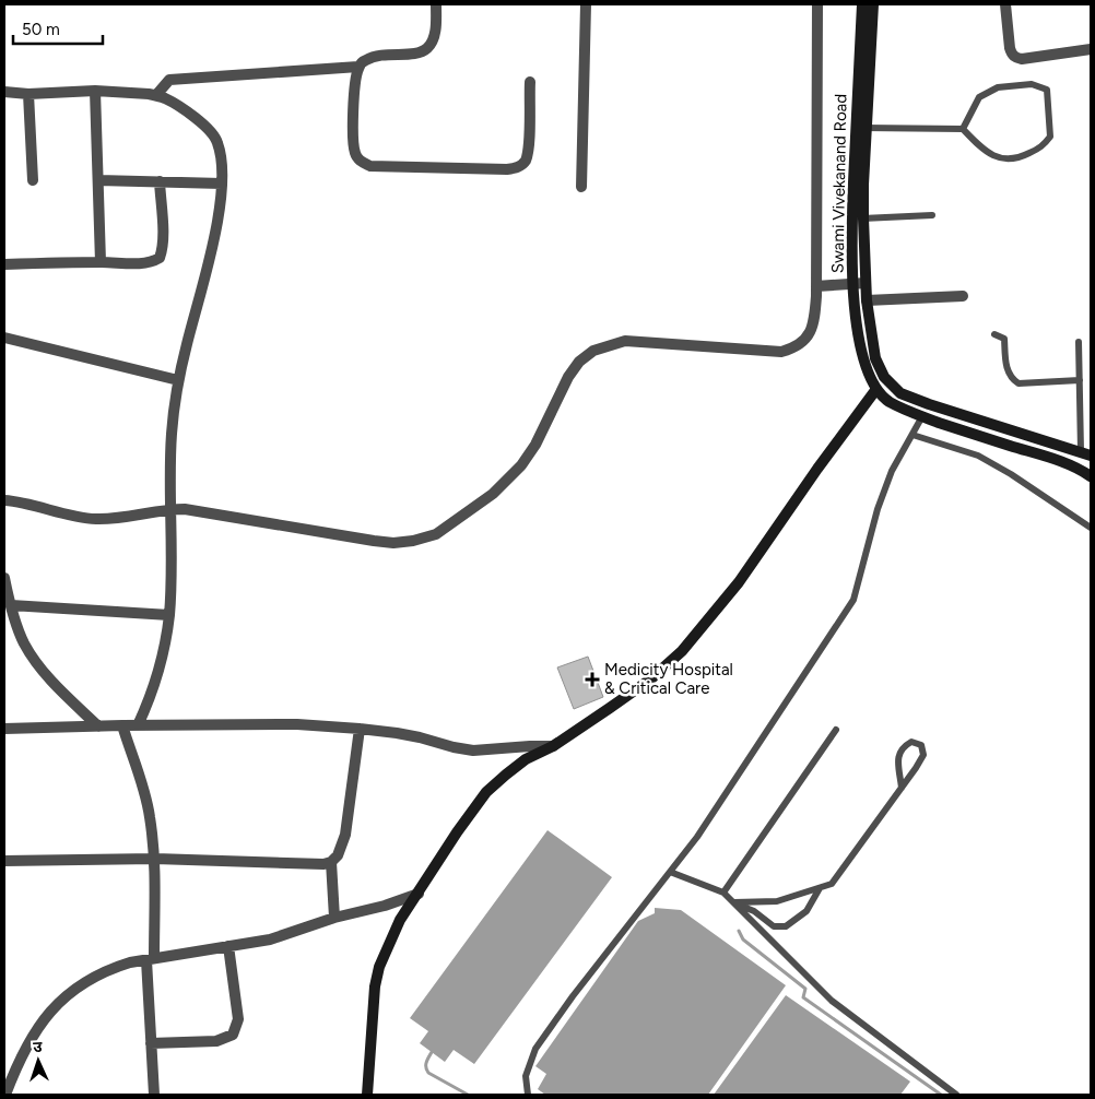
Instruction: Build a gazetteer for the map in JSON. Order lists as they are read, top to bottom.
{
  "streets": {
    "street": ["Swami Vivekanand Road"]
  },
  "places": {
    "health": ["Medicity Hospital & Critical Care"]
  },
  "scale_bar": "50 m",
  "north": "top"
}
